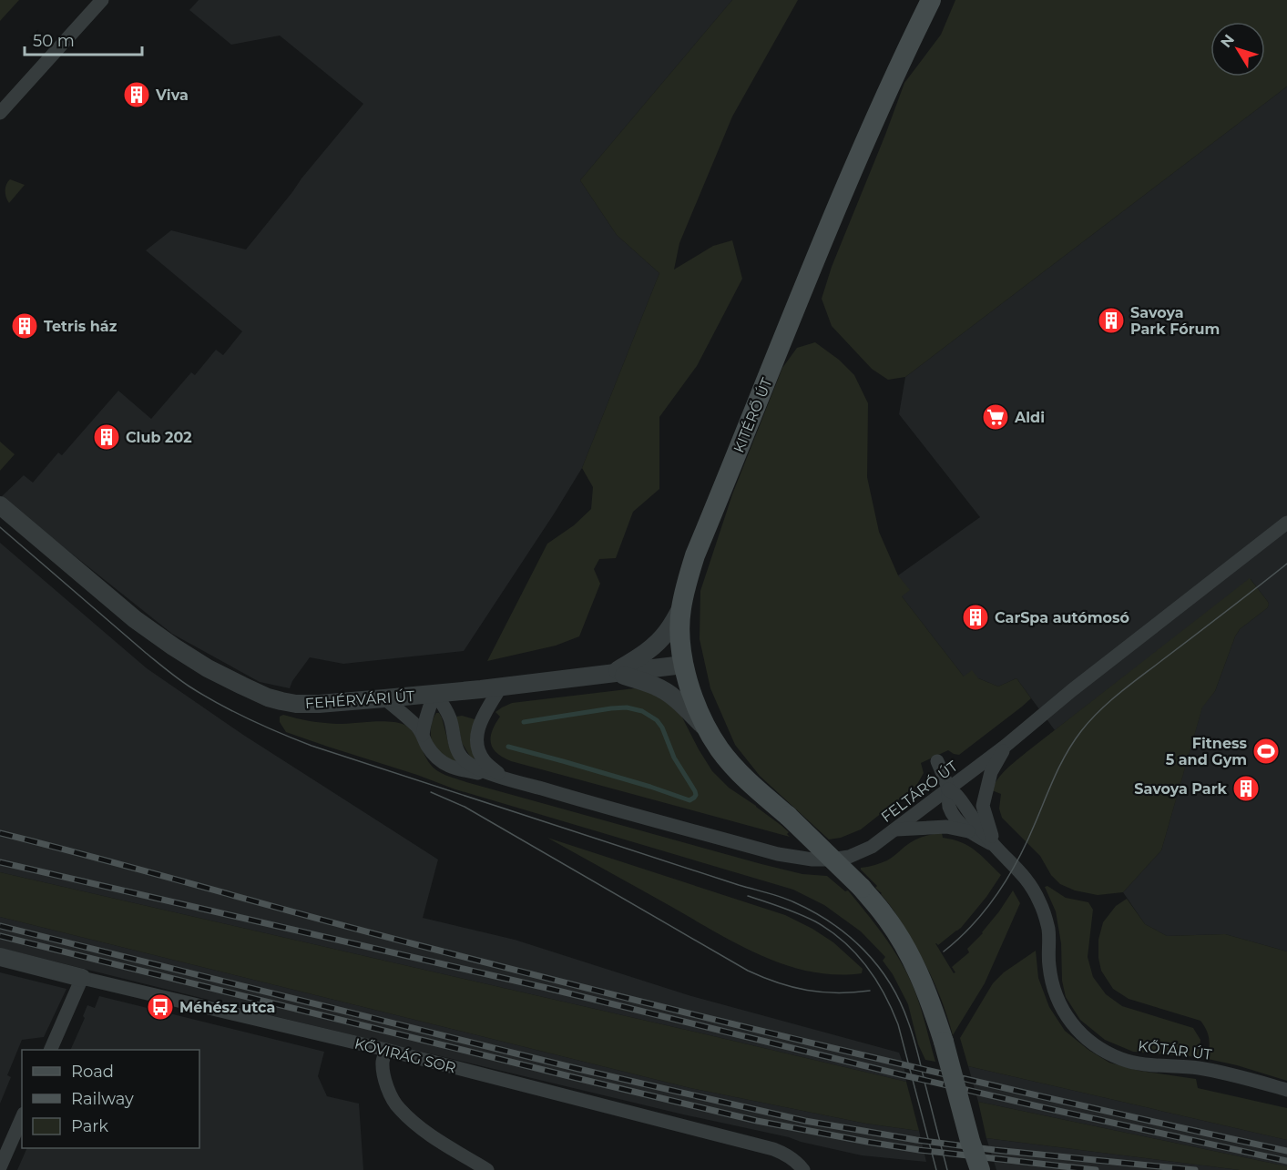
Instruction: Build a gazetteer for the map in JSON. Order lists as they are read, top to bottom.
{
  "streets": {
    "main road": ["KITÉRŐ ÚT"],
    "street": [
      "FEHÉRVÁRI ÚT",
      "FELTÁRÓ ÚT",
      "KŐTÁR ÚT",
      "KŐVIRÁG SOR"
    ]
  },
  "crossings": [
    ["KITÉRŐ ÚT", "FEHÉRVÁRI ÚT"],
    ["FEHÉRVÁRI ÚT", "FELTÁRÓ ÚT"],
    ["FELTÁRÓ ÚT", "KŐTÁR ÚT"]
  ],
  "places": {
    "building": [
      "Viva",
      "Savoya Park Fórum",
      "Tetris ház",
      "Club 202",
      "CarSpa autómosó",
      "Savoya Park"
    ],
    "supermarket": ["Aldi"],
    "sports": ["Fitness 5 and Gym"],
    "bus stop": ["Méhész utca"]
  },
  "legend": ["Road", "Railway", "Park"],
  "scale_bar": "50 m",
  "north": "top left"
}
